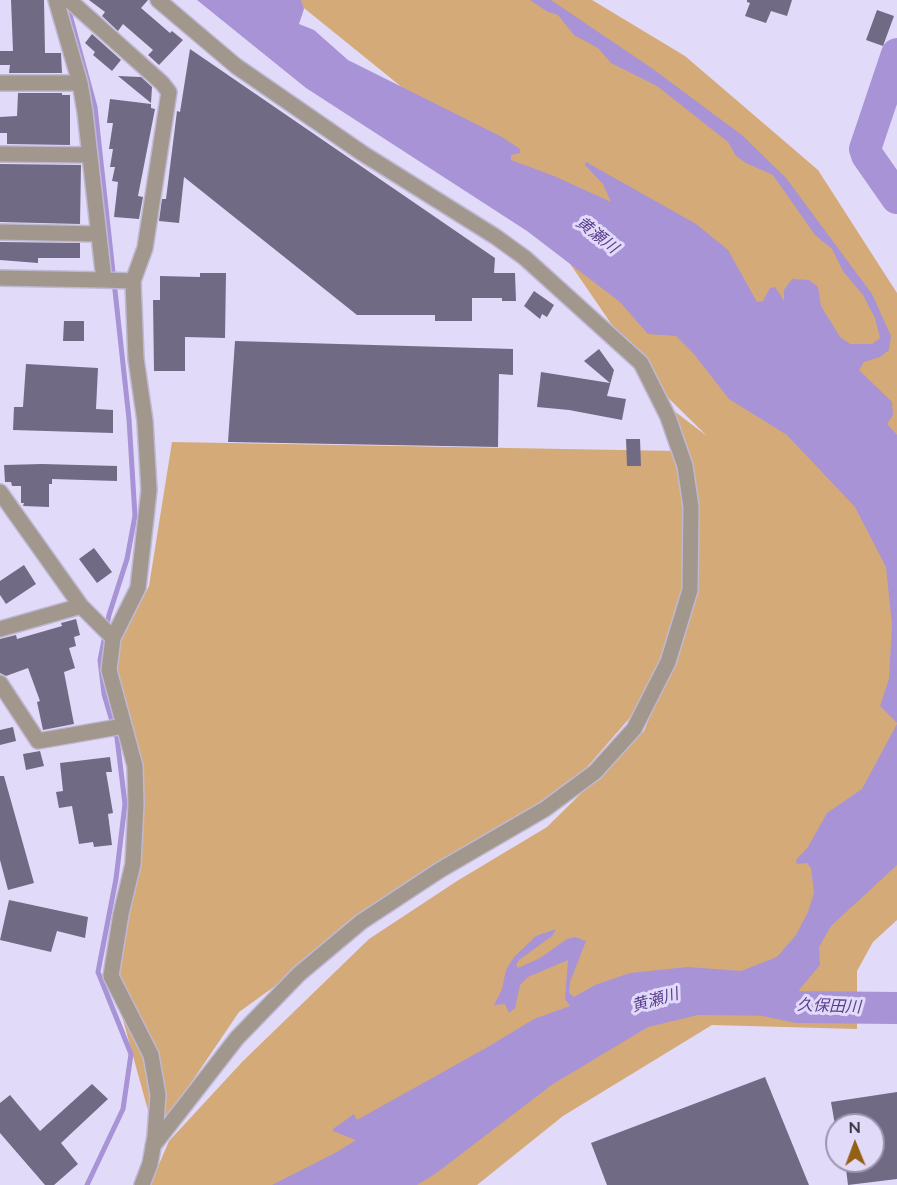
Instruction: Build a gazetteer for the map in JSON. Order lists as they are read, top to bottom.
{
  "water": ["黄瀬川", "久保田川"],
  "north": "top"
}
